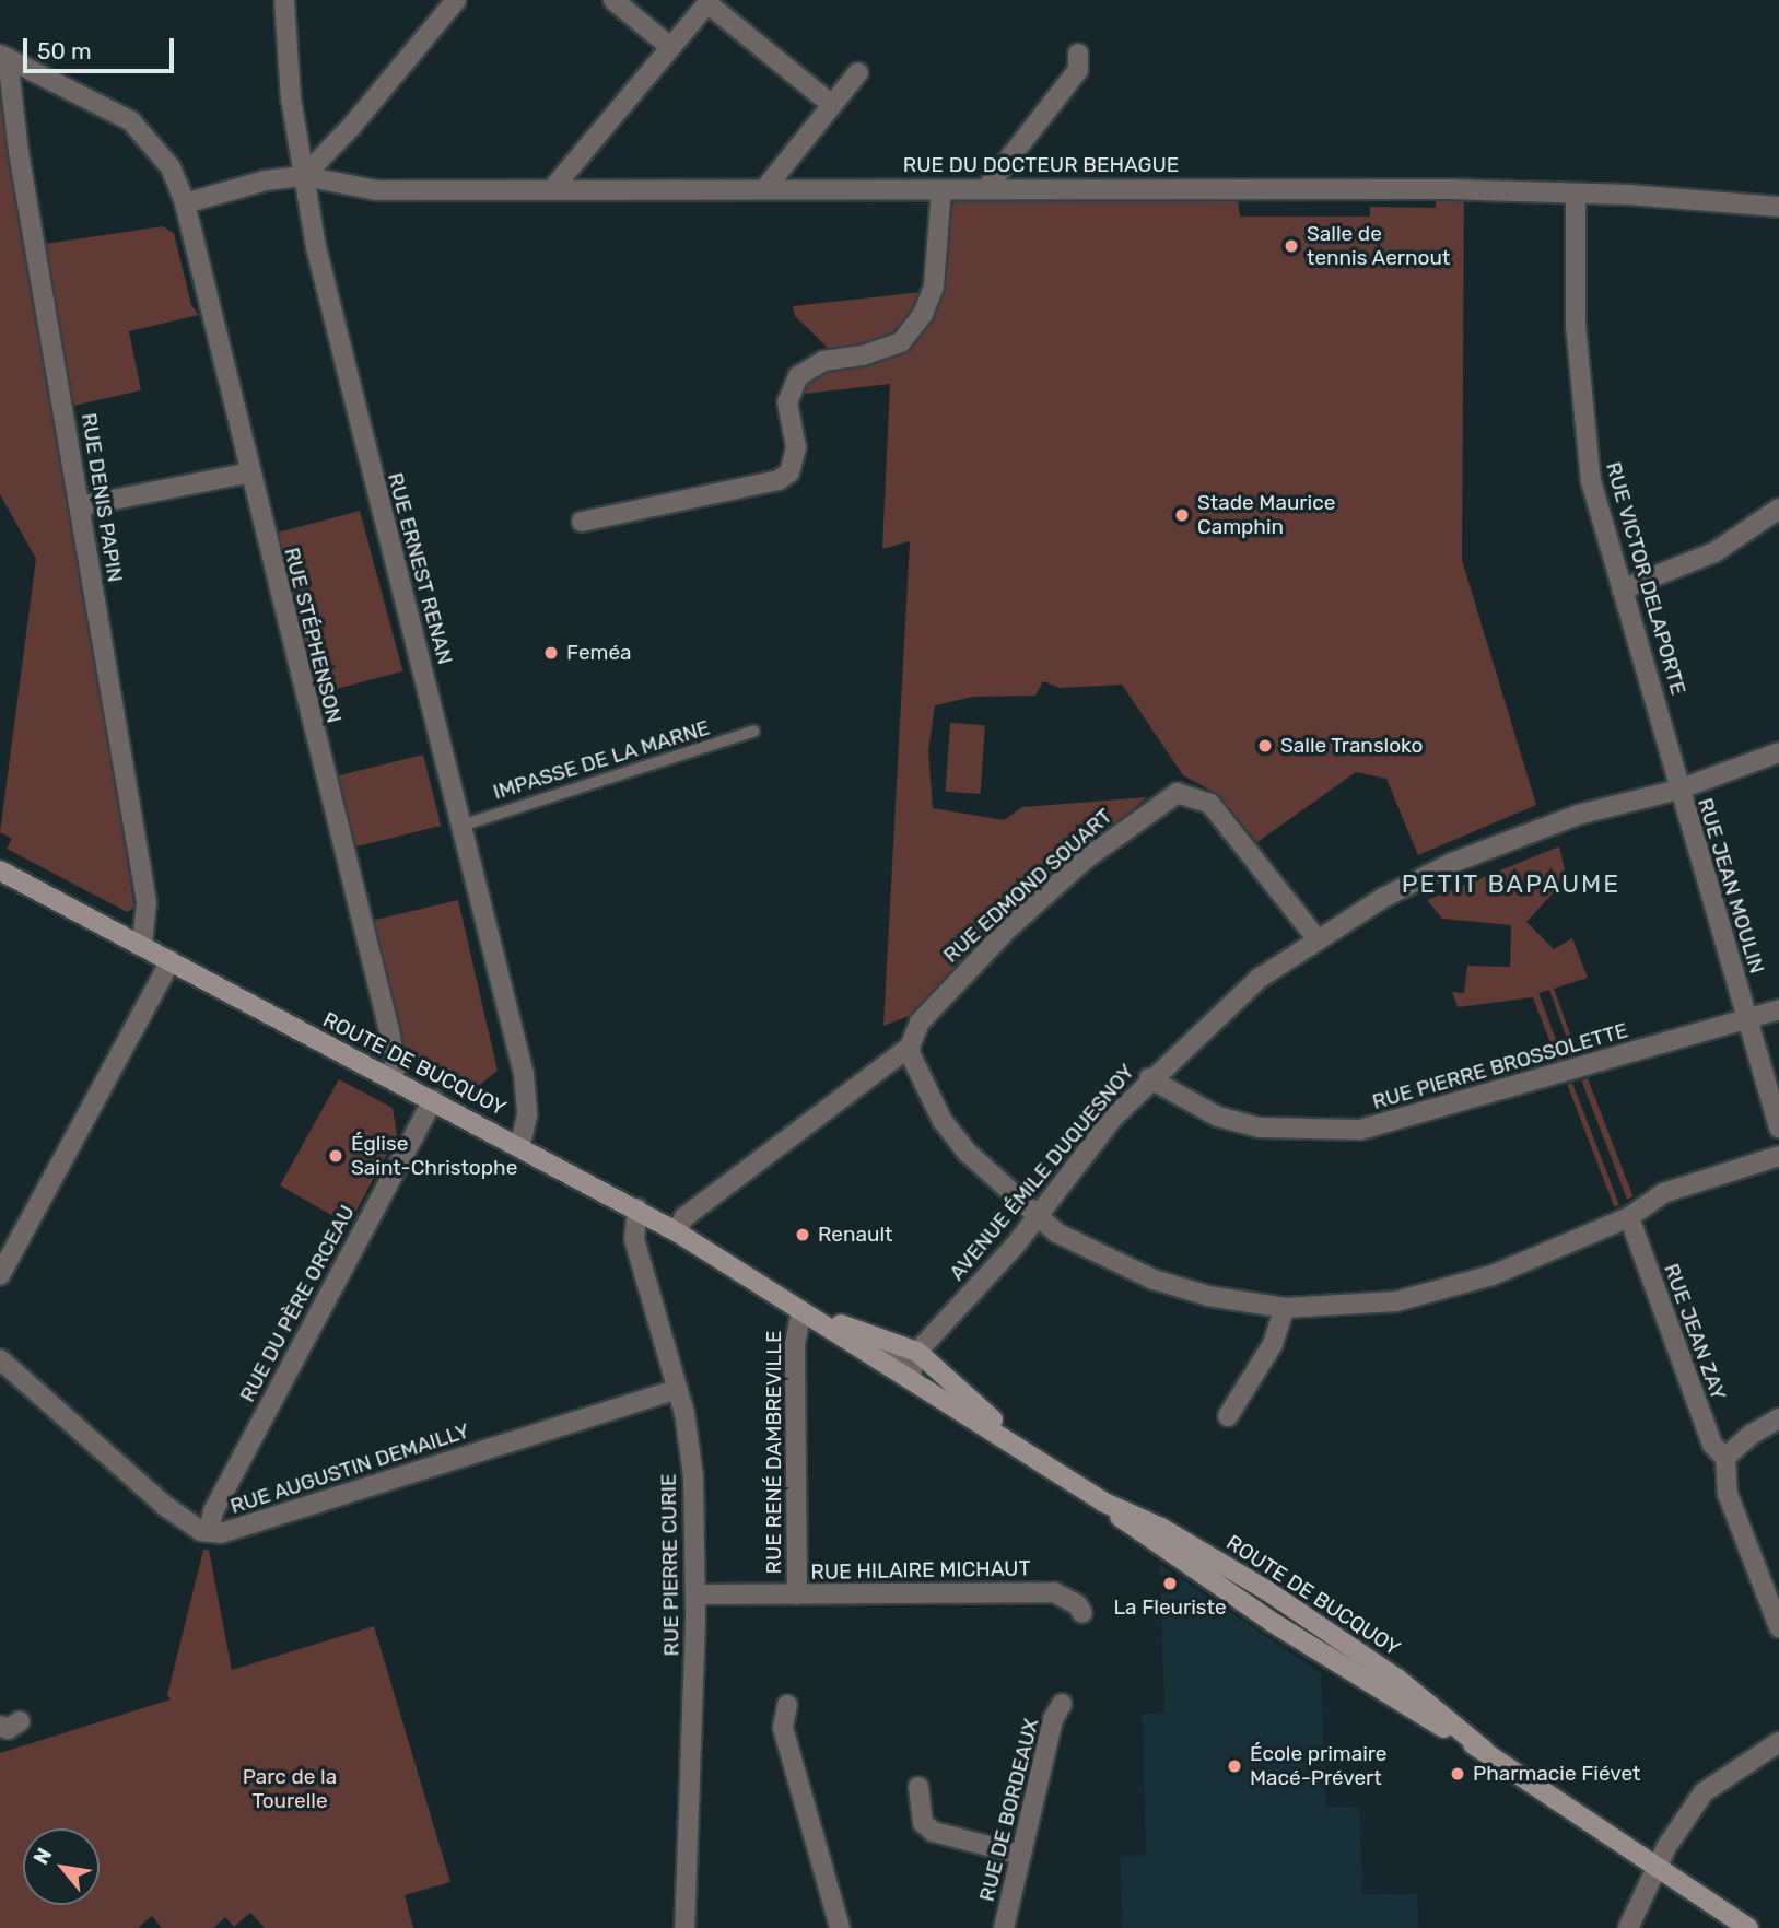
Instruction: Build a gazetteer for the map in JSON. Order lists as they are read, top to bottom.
{
  "streets": {
    "main road": ["ROUTE DE BUCQUOY"],
    "street": [
      "RUE DU DOCTEUR BEHAGUE",
      "RUE DENIS PAPIN",
      "RUE ERNEST RENAN",
      "RUE VICTOR DELAPORTE",
      "RUE STÉPHENSON",
      "RUE EDMOND SOUART",
      "RUE JEAN MOULIN",
      "RUE PIERRE BROSSOLETTE",
      "AVENUE ÉMILE DUQUESNOY",
      "RUE DU PÈRE ORCEAU",
      "RUE JEAN ZAY",
      "RUE RENÉ DAMBREVILLE",
      "RUE AUGUSTIN DEMAILLY",
      "RUE PIERRE CURIE",
      "RUE HILAIRE MICHAUT",
      "RUE DE BORDEAUX"
    ],
    "lane": ["IMPASSE DE LA MARNE"]
  },
  "crossings": [
    ["RUE DU DOCTEUR BEHAGUE", "RUE ERNEST RENAN"],
    ["RUE DU DOCTEUR BEHAGUE", "RUE VICTOR DELAPORTE"],
    ["RUE DU DOCTEUR BEHAGUE", "RUE STÉPHENSON"],
    ["RUE DENIS PAPIN", "RUE STÉPHENSON"],
    ["RUE DENIS PAPIN", "ROUTE DE BUCQUOY"],
    ["RUE ERNEST RENAN", "IMPASSE DE LA MARNE"],
    ["RUE ERNEST RENAN", "ROUTE DE BUCQUOY"],
    ["RUE VICTOR DELAPORTE", "RUE JEAN MOULIN"],
    ["RUE VICTOR DELAPORTE", "AVENUE ÉMILE DUQUESNOY"],
    ["RUE STÉPHENSON", "ROUTE DE BUCQUOY"],
    ["RUE EDMOND SOUART", "ROUTE DE BUCQUOY"],
    ["RUE EDMOND SOUART", "AVENUE ÉMILE DUQUESNOY"],
    ["RUE JEAN MOULIN", "RUE PIERRE BROSSOLETTE"],
    ["RUE JEAN MOULIN", "AVENUE ÉMILE DUQUESNOY"],
    ["ROUTE DE BUCQUOY", "AVENUE ÉMILE DUQUESNOY"],
    ["ROUTE DE BUCQUOY", "RUE DU PÈRE ORCEAU"],
    ["ROUTE DE BUCQUOY", "RUE RENÉ DAMBREVILLE"],
    ["ROUTE DE BUCQUOY", "RUE PIERRE CURIE"],
    ["RUE PIERRE BROSSOLETTE", "AVENUE ÉMILE DUQUESNOY"],
    ["RUE DU PÈRE ORCEAU", "RUE AUGUSTIN DEMAILLY"],
    ["RUE RENÉ DAMBREVILLE", "RUE HILAIRE MICHAUT"],
    ["RUE AUGUSTIN DEMAILLY", "RUE PIERRE CURIE"],
    ["RUE PIERRE CURIE", "RUE HILAIRE MICHAUT"]
  ],
  "districts": ["PETIT BAPAUME"],
  "parks": ["Parc de la Tourelle"],
  "places": [
    "Salle de tennis Aernout",
    "Stade Maurice Camphin",
    "Feméa",
    "Salle Transloko",
    "Église Saint-Christophe",
    "Renault",
    "La Fleuriste",
    "École primaire Macé-Prévert",
    "Pharmacie Fiévet"
  ],
  "scale_bar": "50 m",
  "north": "top left"
}
